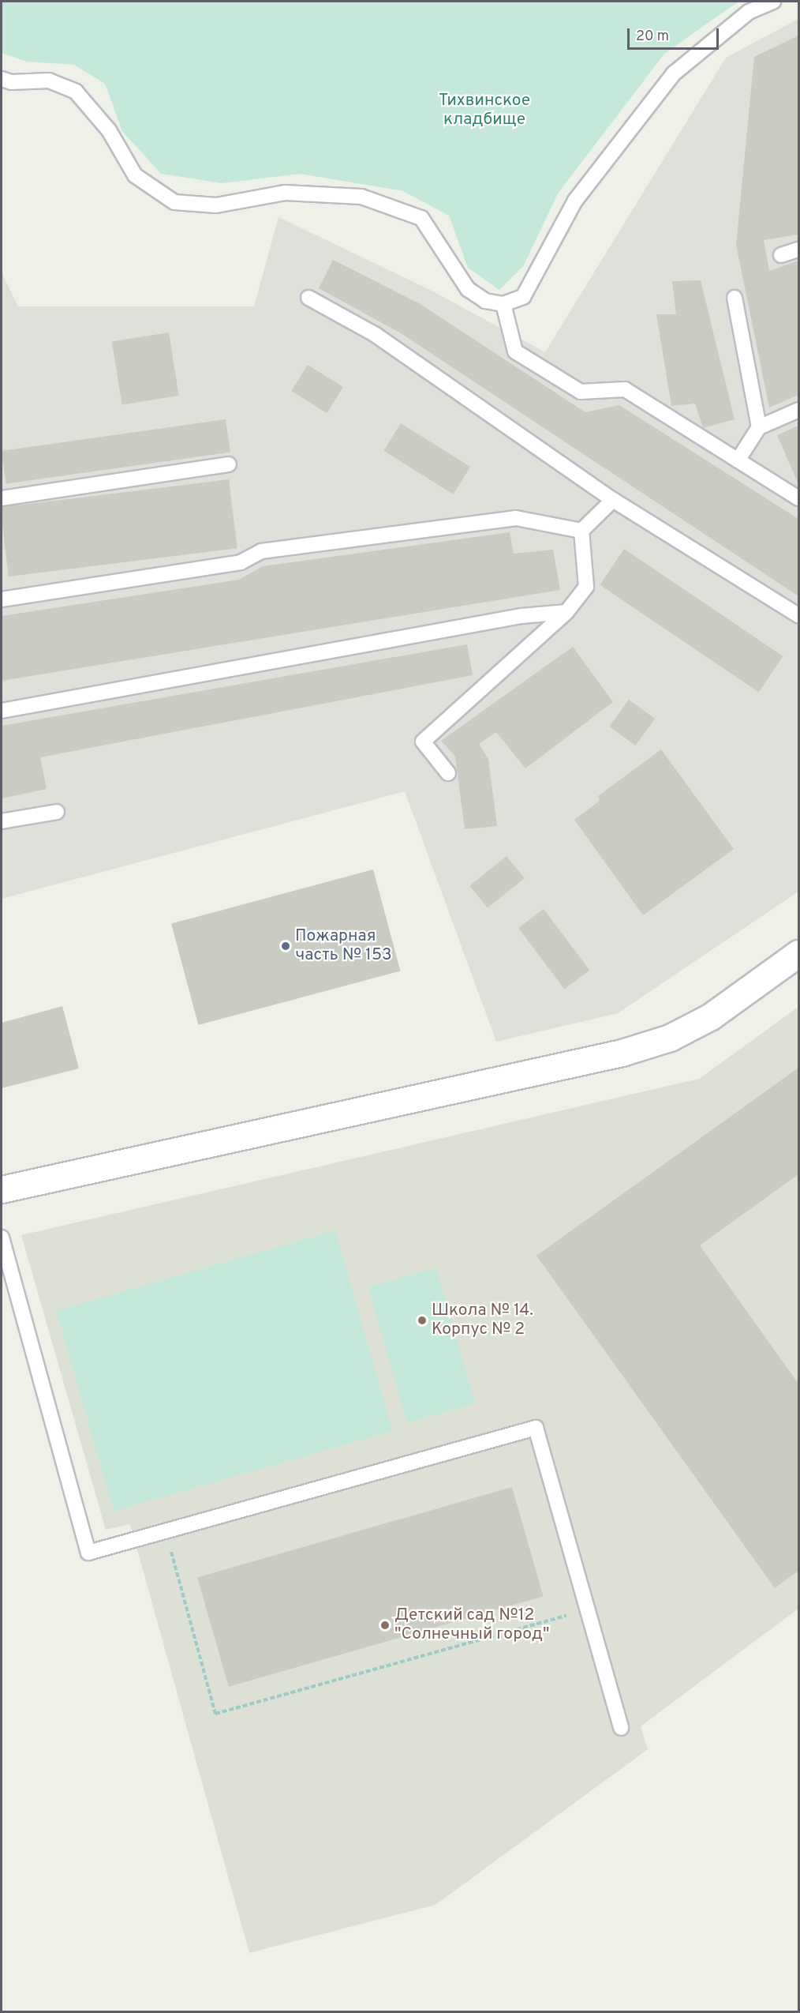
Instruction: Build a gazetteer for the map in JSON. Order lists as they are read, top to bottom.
{
  "parks": ["Тихвинское кладбище"],
  "places": ["Пожарная часть № 153", "Школа № 14. Корпус № 2", "Детский сад №12 \"Солнечный город\""],
  "scale_bar": "20 m"
}
